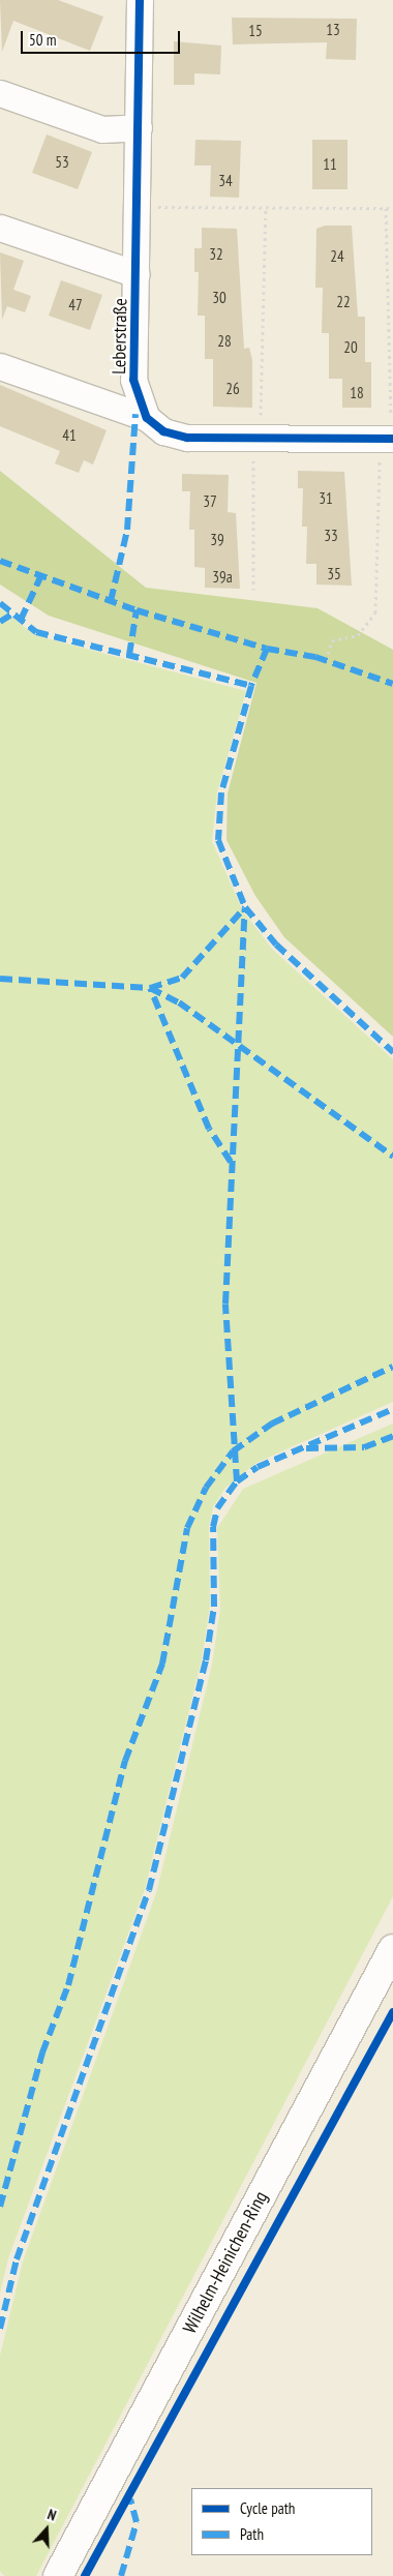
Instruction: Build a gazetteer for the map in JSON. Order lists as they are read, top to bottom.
{
  "streets": {
    "main road": ["Wilhelm-Heinichen-Ring"],
    "street": ["Leberstraße"]
  },
  "house_numbers": [
    "13",
    "15",
    "53",
    "11",
    "34",
    "32",
    "24",
    "30",
    "22",
    "47",
    "28",
    "20",
    "26",
    "18",
    "41",
    "31",
    "37",
    "33",
    "39",
    "35",
    "39a"
  ],
  "legend": ["Cycle path", "Path"],
  "scale_bar": "50 m",
  "north": "top"
}
